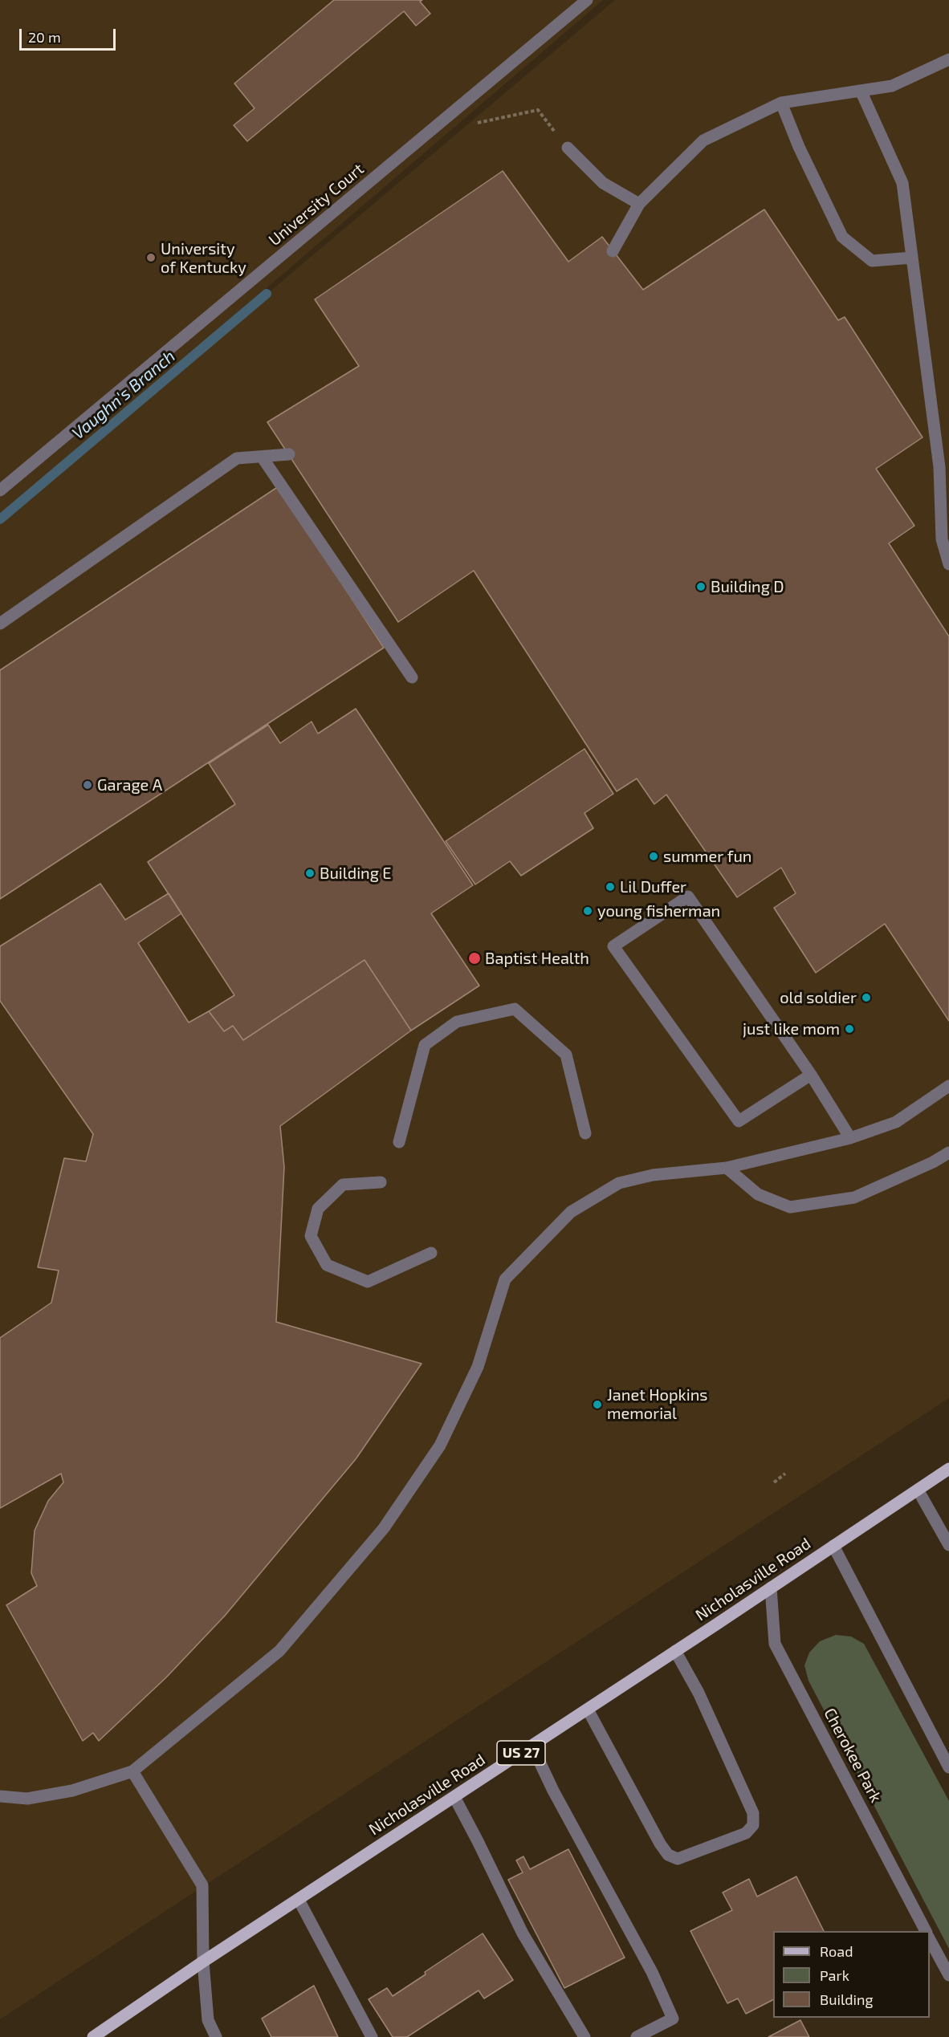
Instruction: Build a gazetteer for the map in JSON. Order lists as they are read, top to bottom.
{
  "streets": {
    "main road": ["Nicholasville Road", "US 27"],
    "street": ["University Court", "Cherokee Park"]
  },
  "crossings": [
    ["Nicholasville Road", "Cherokee Park"]
  ],
  "water": ["Vaughn's Branch"],
  "places": [
    "University of Kentucky",
    "Building D",
    "Garage A",
    "summer fun",
    "Building E",
    "Lil Duffer",
    "young fisherman",
    "Baptist Health",
    "old soldier",
    "just like mom",
    "Janet Hopkins memorial"
  ],
  "legend": ["Road", "Park", "Building"],
  "scale_bar": "20 m"
}
